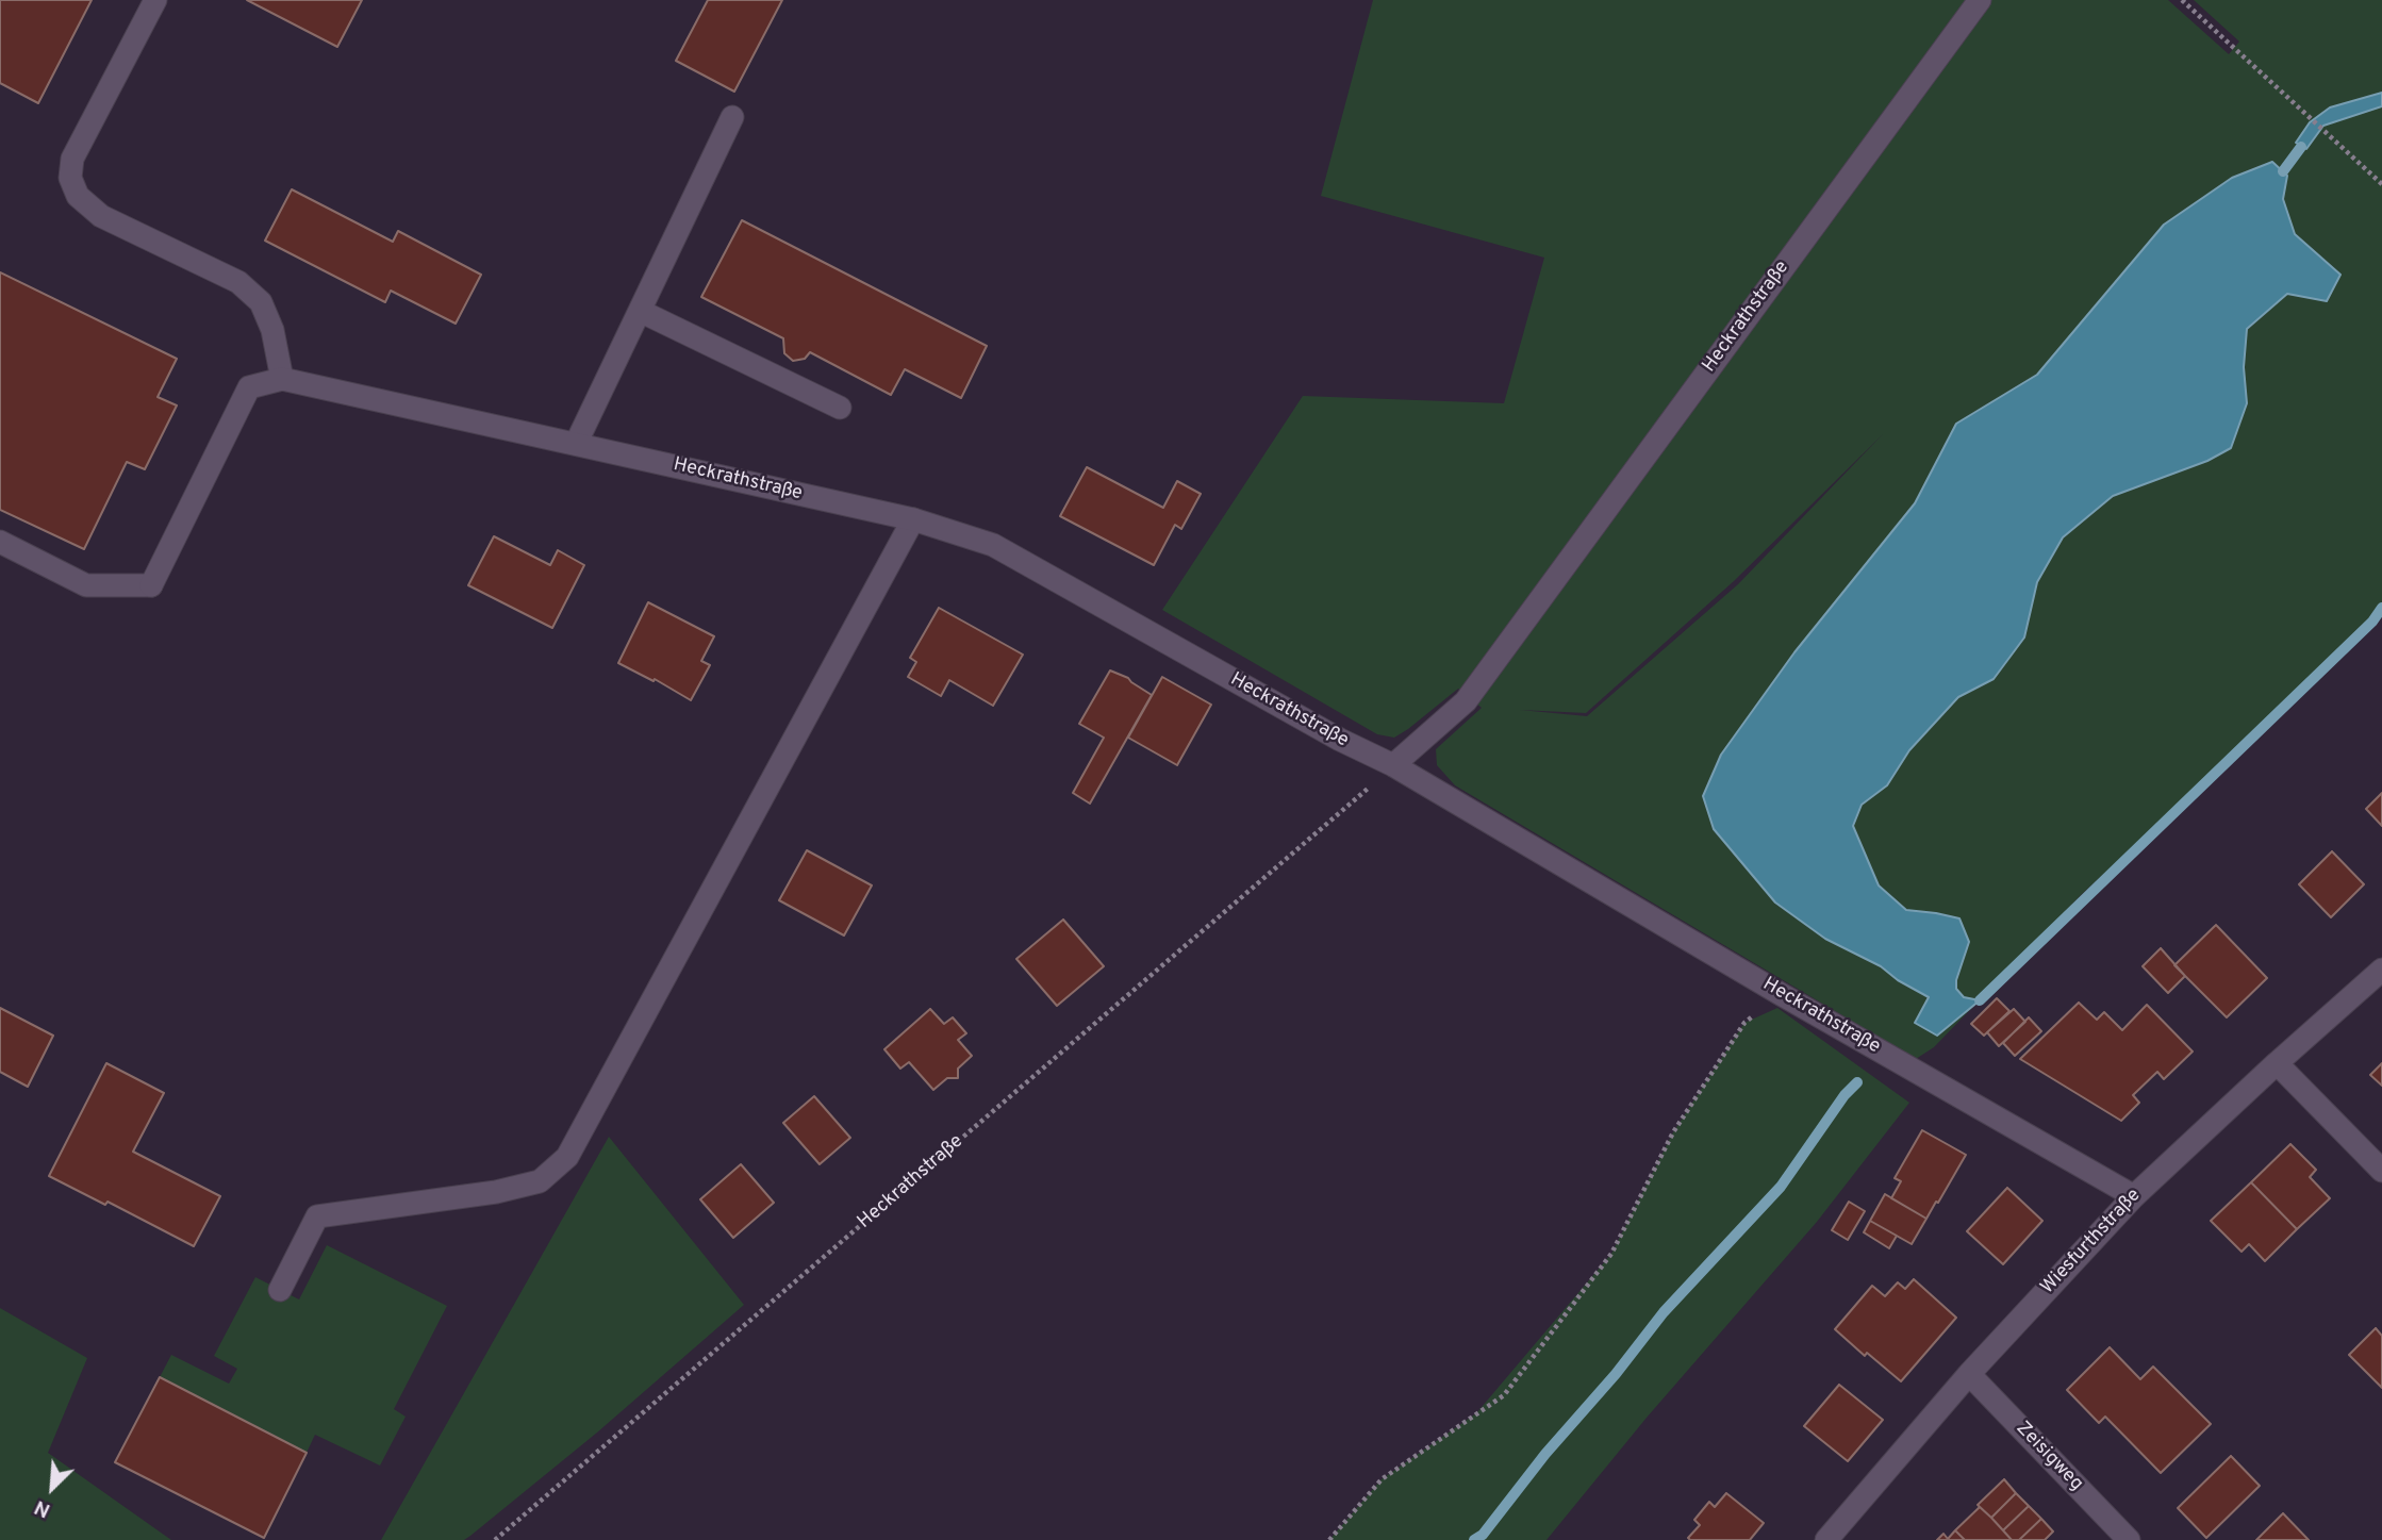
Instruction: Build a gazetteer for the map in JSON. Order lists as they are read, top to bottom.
{
  "streets": {
    "street": ["Heckrathstraße", "Wiesfurthstraße", "Zeisigweg"]
  },
  "crossings": [
    ["Heckrathstraße", "Wiesfurthstraße"],
    ["Wiesfurthstraße", "Zeisigweg"]
  ],
  "north": "bottom left"
}
